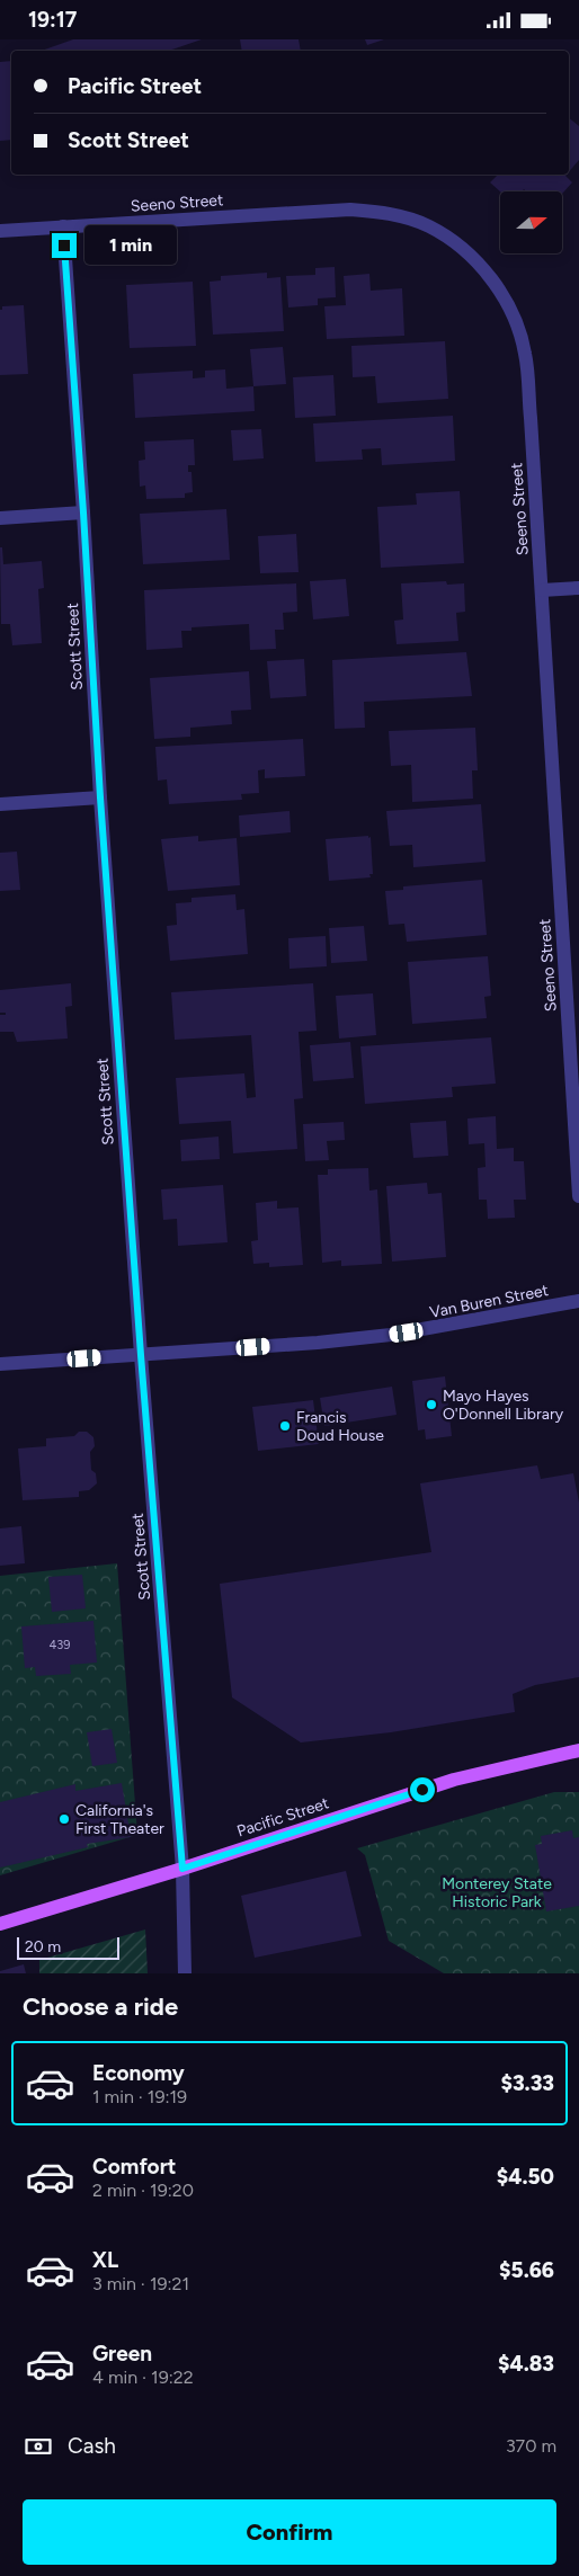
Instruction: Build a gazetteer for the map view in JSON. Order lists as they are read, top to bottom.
{
  "streets": {
    "main road": ["Pacific Street"],
    "street": ["Seeno Street", "Scott Street", "Van Buren Street"]
  },
  "crossings": [
    ["Seeno Street", "Scott Street"],
    ["Scott Street", "Van Buren Street"],
    ["Scott Street", "Pacific Street"]
  ],
  "parks": ["Monterey State Historic Park"],
  "places": ["Mayo Hayes O'Donnell Library", "Francis Doud House", "California's First Theater"],
  "house_numbers": ["439"],
  "scale_bar": "20 m",
  "north": "right",
  "page": {
    "status": "19:17",
    "banner": ["Pacific Street", "Scott Street"],
    "bubble": "1 min",
    "scale": "20 m",
    "heading": "Choose a ride",
    "list": [
      {
        "name": "Economy",
        "note": "1 min · 19:19",
        "value": "$3.33"
      },
      {
        "name": "Comfort",
        "note": "2 min · 19:20",
        "value": "$4.50"
      },
      {
        "name": "XL",
        "note": "3 min · 19:21",
        "value": "$5.66"
      },
      {
        "name": "Green",
        "note": "4 min · 19:22",
        "value": "$4.83"
      }
    ],
    "pay": ["Cash", "370 m"],
    "buttons": "Confirm"
  }
}
